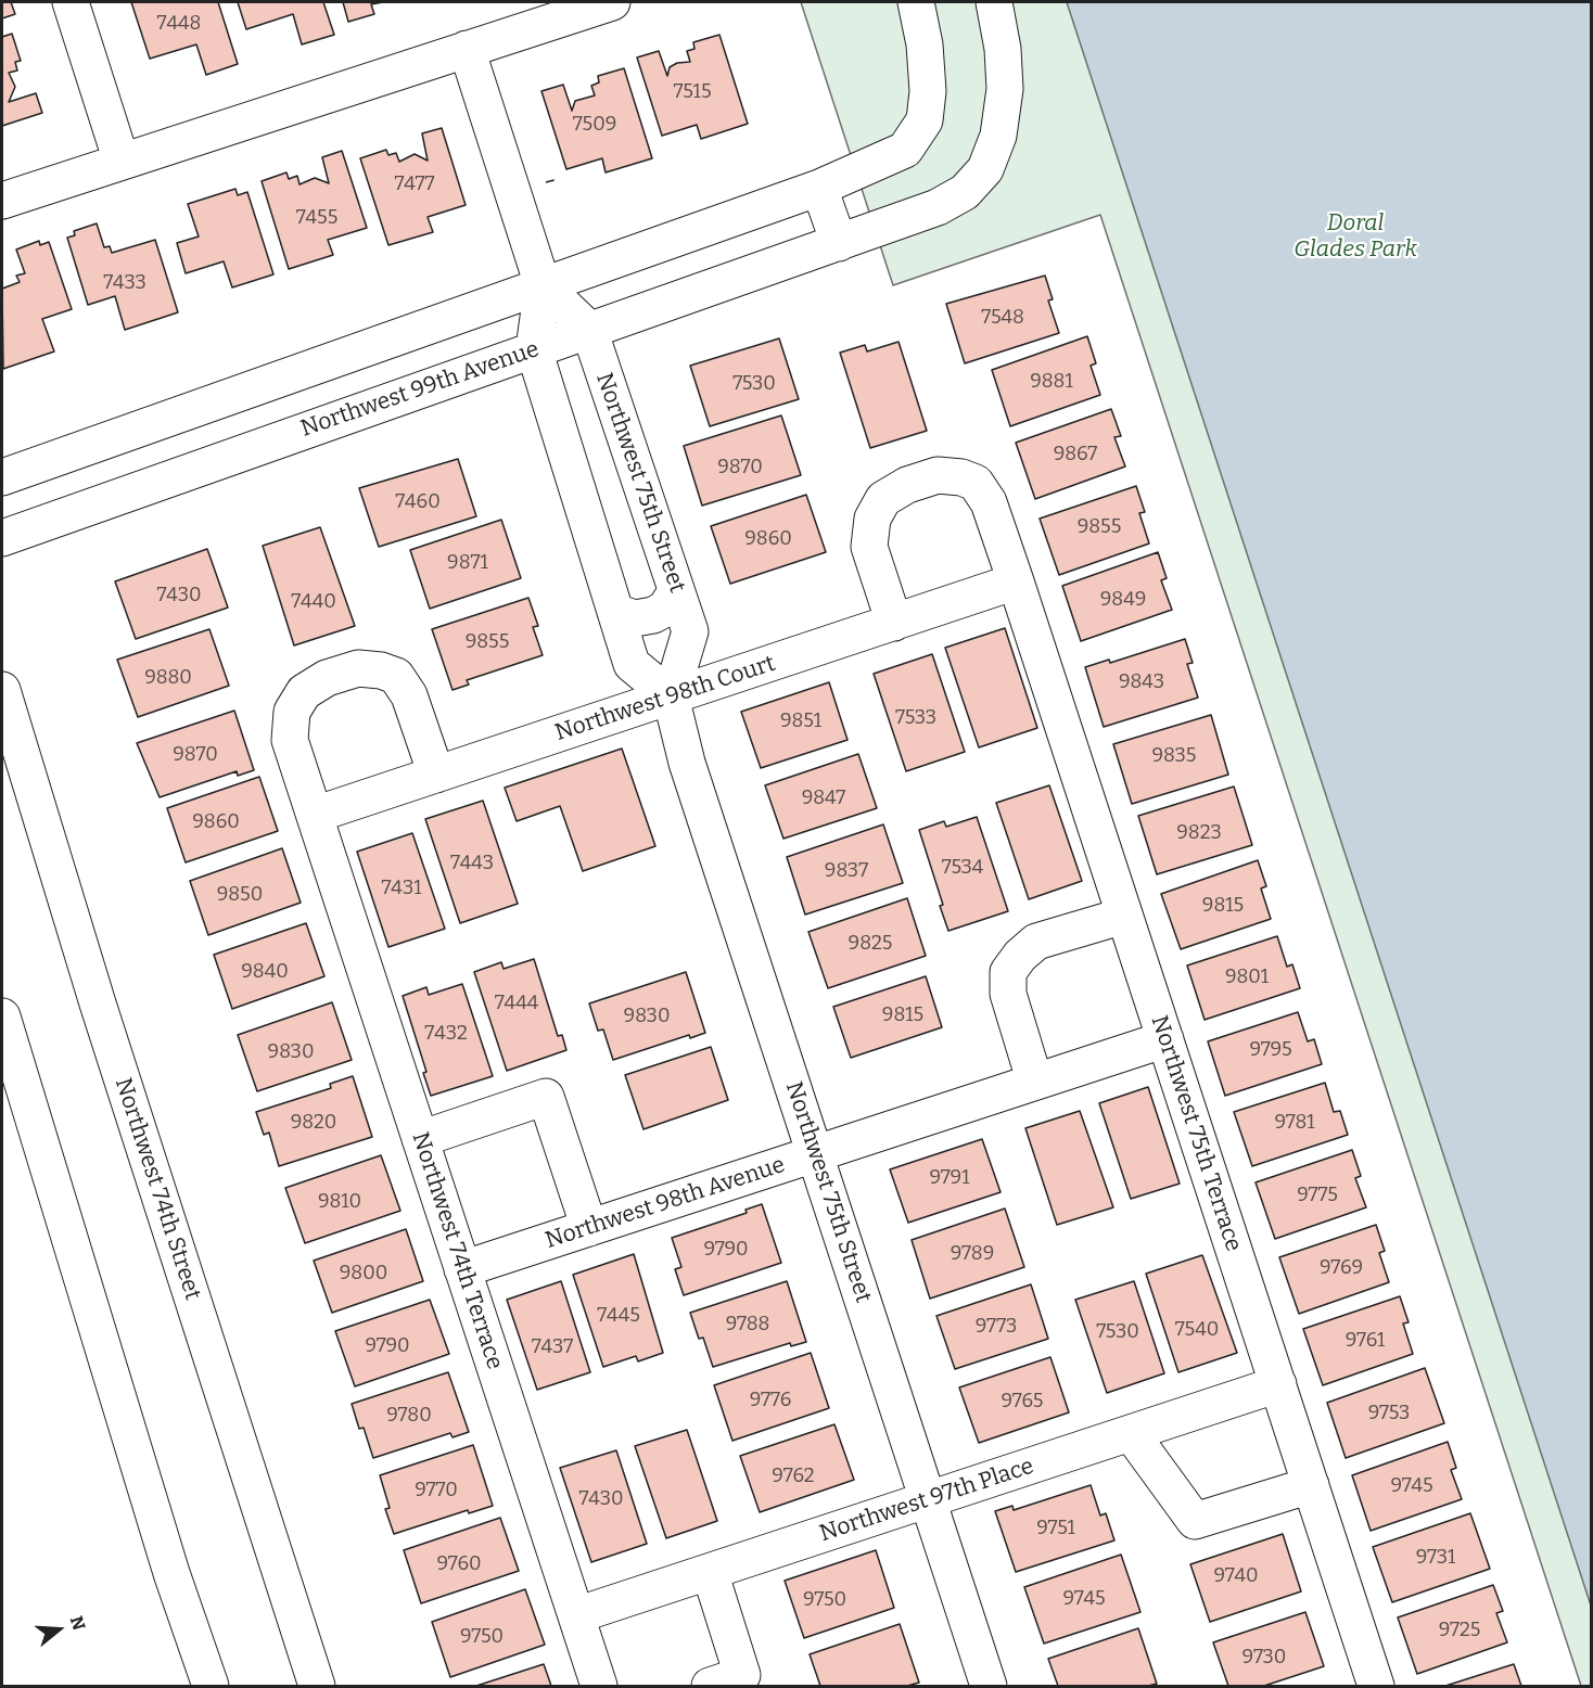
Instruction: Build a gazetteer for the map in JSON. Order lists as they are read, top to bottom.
{
  "streets": {
    "street": [
      "Northwest 99th Avenue",
      "Northwest 75th Street",
      "Northwest 98th Court",
      "Northwest 75th Terrace",
      "Northwest 74th Street",
      "Northwest 98th Avenue",
      "Northwest 74th Terrace",
      "Northwest 97th Place"
    ]
  },
  "crossings": [
    ["Northwest 99th Avenue", "Northwest 75th Street"],
    ["Northwest 75th Street", "Northwest 98th Court"],
    ["Northwest 75th Street", "Northwest 98th Avenue"],
    ["Northwest 75th Street", "Northwest 97th Place"],
    ["Northwest 98th Court", "Northwest 75th Terrace"],
    ["Northwest 98th Court", "Northwest 74th Terrace"],
    ["Northwest 75th Terrace", "Northwest 98th Avenue"],
    ["Northwest 75th Terrace", "Northwest 97th Place"],
    ["Northwest 98th Avenue", "Northwest 74th Terrace"],
    ["Northwest 74th Terrace", "Northwest 97th Place"]
  ],
  "parks": ["Doral Glades Park"],
  "house_numbers": [
    "7448",
    "7515",
    "7509",
    "7477",
    "7455",
    "7433",
    "7548",
    "9881",
    "7530",
    "9867",
    "9870",
    "7460",
    "9855",
    "9860",
    "9871",
    "7430",
    "9849",
    "7440",
    "9855",
    "9880",
    "9843",
    "7533",
    "9851",
    "9870",
    "9835",
    "9847",
    "9860",
    "9823",
    "7443",
    "7534",
    "9837",
    "7431",
    "9850",
    "9815",
    "9825",
    "9840",
    "9801",
    "7444",
    "9815",
    "9830",
    "7432",
    "9795",
    "9830",
    "9820",
    "9781",
    "9791",
    "9775",
    "9810",
    "9790",
    "9789",
    "9769",
    "9800",
    "7445",
    "9788",
    "9773",
    "7540",
    "7530",
    "9761",
    "9790",
    "7437",
    "9776",
    "9765",
    "9753",
    "9780",
    "9762",
    "9745",
    "9770",
    "7430",
    "9751",
    "9731",
    "9760",
    "9740",
    "9745",
    "9750",
    "9725",
    "9750",
    "9730"
  ],
  "north": "right"
}
